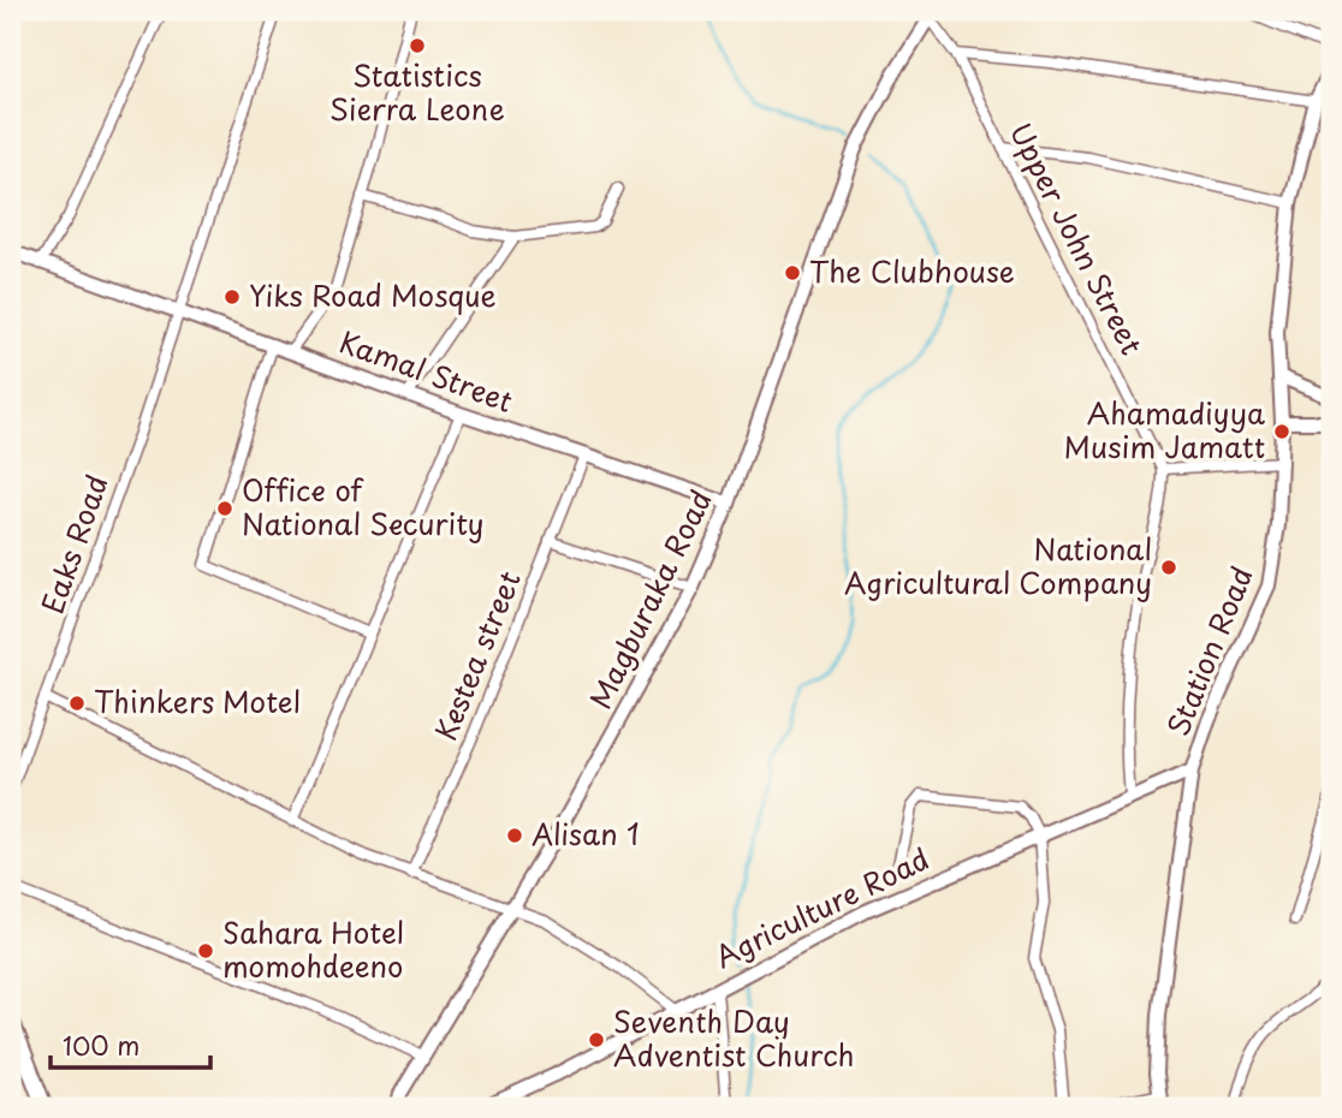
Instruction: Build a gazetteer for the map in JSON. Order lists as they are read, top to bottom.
{
  "streets": {
    "street": [
      "Upper John Street",
      "Kamal Street",
      "Eaks Road",
      "Magburaka Road",
      "Station Road",
      "Kestea street",
      "Agriculture Road"
    ]
  },
  "crossings": [
    ["Upper John Street", "Magburaka Road"],
    ["Kamal Street", "Eaks Road"],
    ["Kamal Street", "Magburaka Road"],
    ["Kamal Street", "Kestea street"],
    ["Station Road", "Agriculture Road"]
  ],
  "places": [
    "Statistics Sierra Leone",
    "The Clubhouse",
    "Yiks Road Mosque",
    "Ahamadiyya Musim Jamatt",
    "Office of National Security",
    "National Agricultural Company",
    "Thinkers Motel",
    "Alisan 1",
    "Sahara Hotel momohdeeno",
    "Seventh Day Adventist Church"
  ],
  "scale_bar": "100 m"
}
